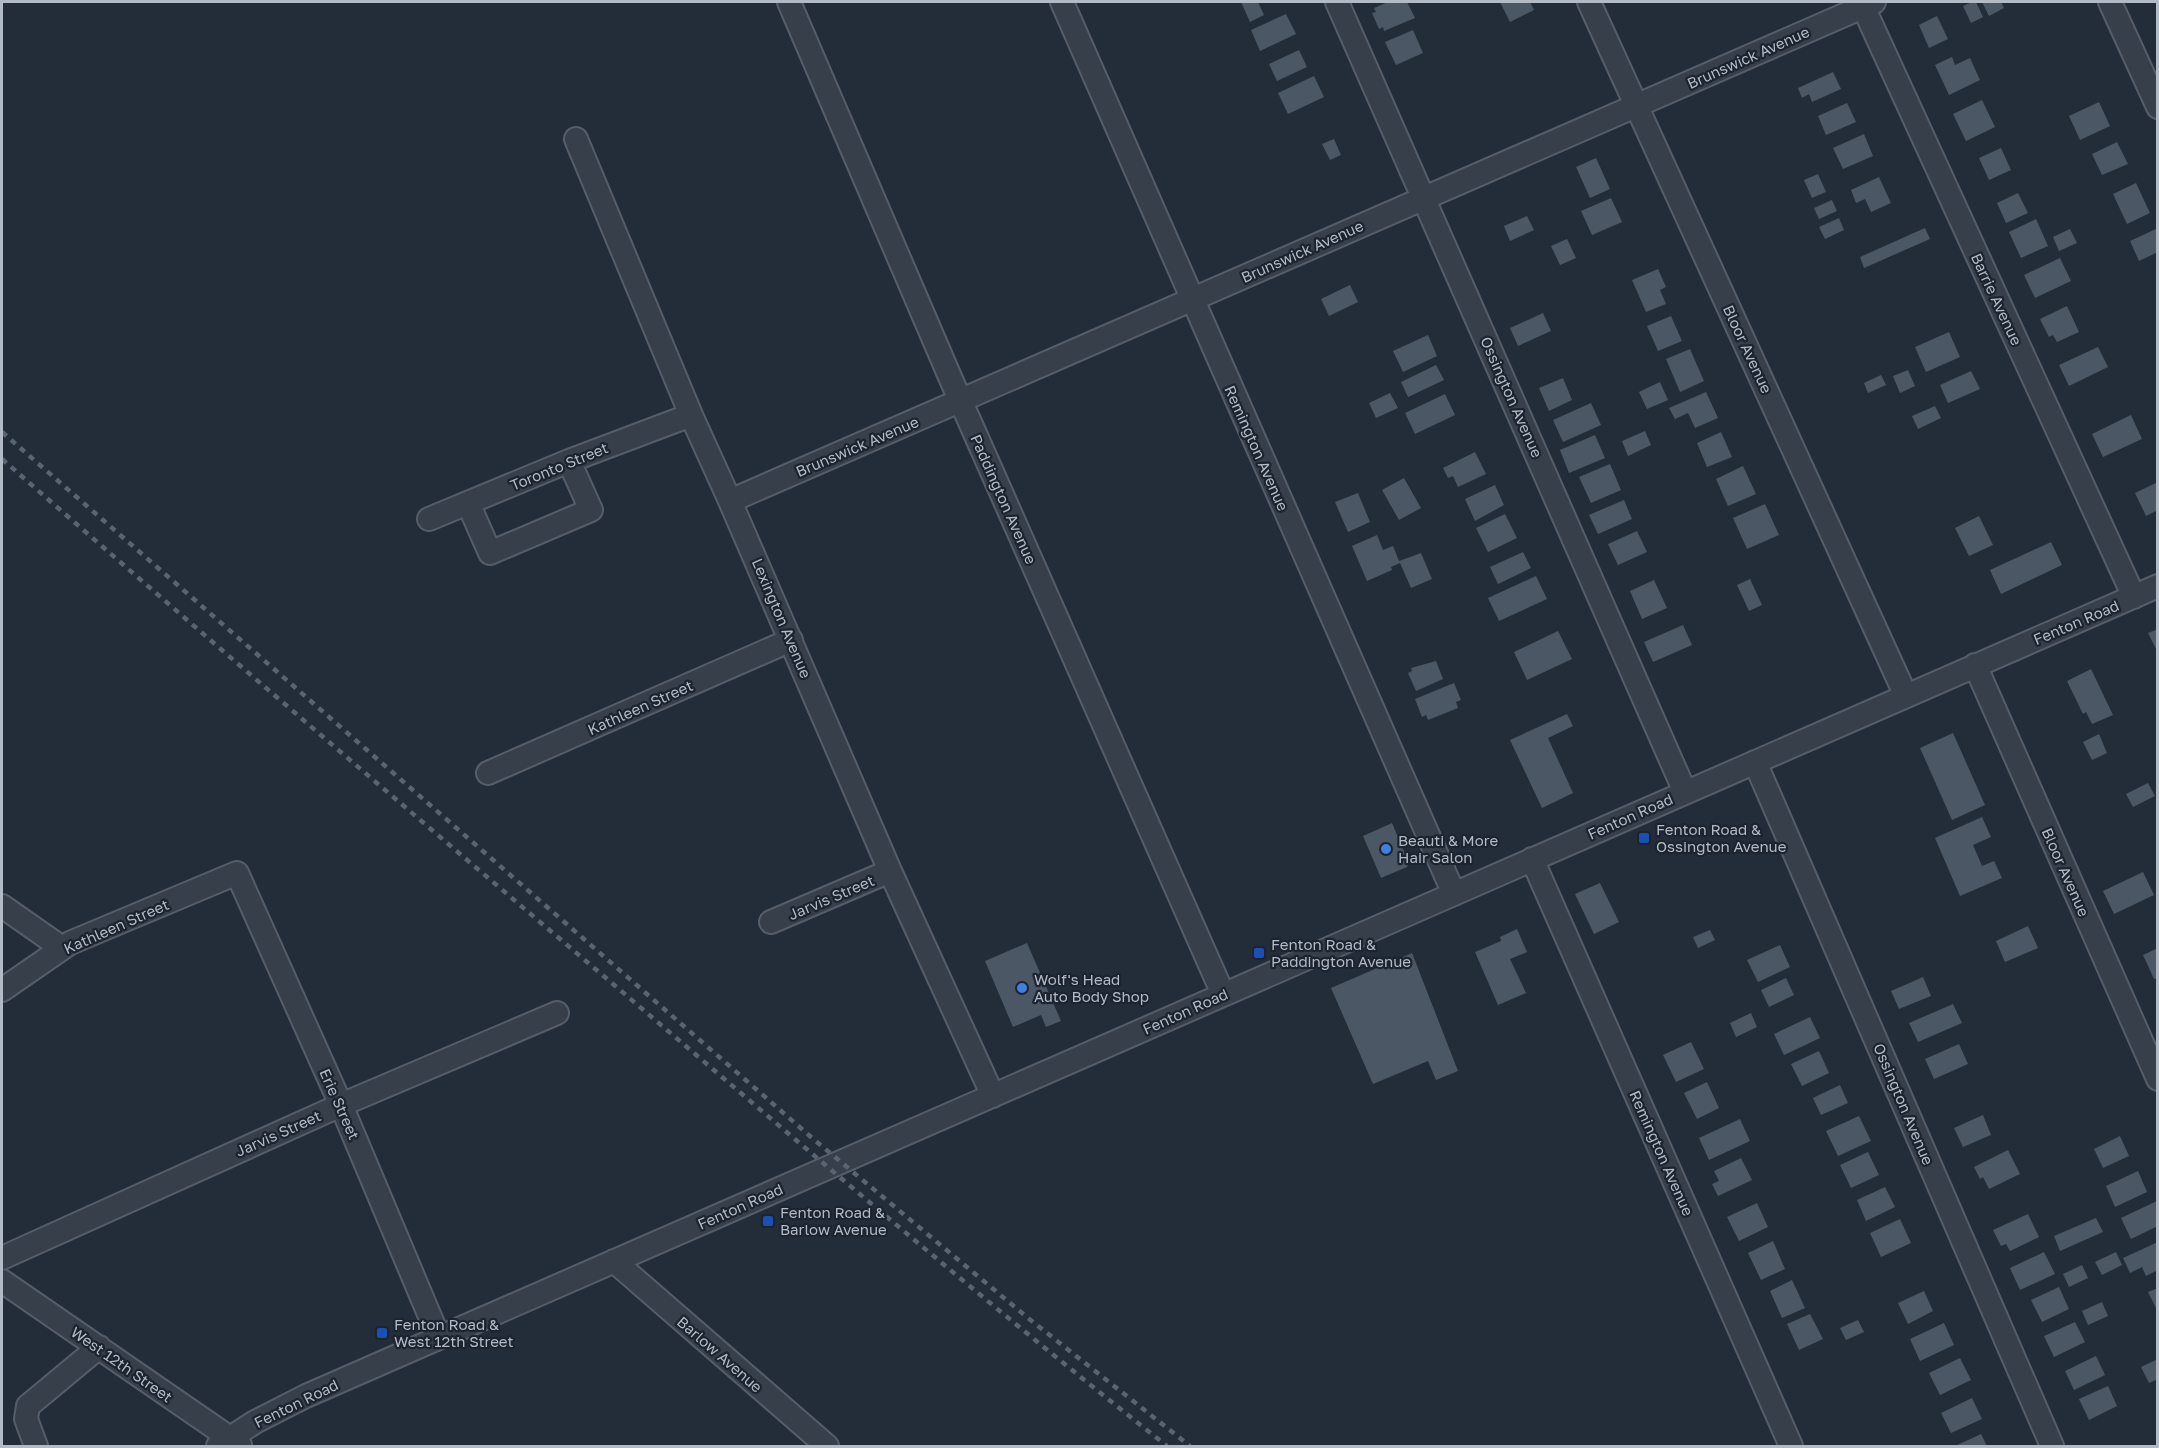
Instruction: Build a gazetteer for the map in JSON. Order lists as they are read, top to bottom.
{
  "streets": {
    "street": [
      "Brunswick Avenue",
      "Barrie Avenue",
      "Bloor Avenue",
      "Ossington Avenue",
      "Remington Avenue",
      "Toronto Street",
      "Paddington Avenue",
      "Lexington Avenue",
      "Fenton Road",
      "Kathleen Street",
      "Jarvis Street",
      "Erie Street",
      "Barlow Avenue",
      "West 12th Street"
    ]
  },
  "crossings": [
    ["Brunswick Avenue", "Barrie Avenue"],
    ["Brunswick Avenue", "Bloor Avenue"],
    ["Brunswick Avenue", "Ossington Avenue"],
    ["Brunswick Avenue", "Remington Avenue"],
    ["Brunswick Avenue", "Paddington Avenue"],
    ["Brunswick Avenue", "Lexington Avenue"],
    ["Barrie Avenue", "Fenton Road"],
    ["Bloor Avenue", "Fenton Road"],
    ["Ossington Avenue", "Fenton Road"],
    ["Remington Avenue", "Fenton Road"],
    ["Toronto Street", "Lexington Avenue"],
    ["Paddington Avenue", "Fenton Road"],
    ["Lexington Avenue", "Fenton Road"],
    ["Lexington Avenue", "Kathleen Street"],
    ["Lexington Avenue", "Jarvis Street"],
    ["Fenton Road", "Erie Street"],
    ["Fenton Road", "Barlow Avenue"],
    ["Fenton Road", "West 12th Street"],
    ["Kathleen Street", "Erie Street"],
    ["Jarvis Street", "Erie Street"]
  ],
  "places": {
    "transit": [
      "Fenton Road & Ossington Avenue",
      "Fenton Road & Paddington Avenue",
      "Fenton Road & Barlow Avenue",
      "Fenton Road & West 12th Street"
    ],
    "other": ["Beauti & More Hair Salon", "Wolf's Head Auto Body Shop"]
  }
}
